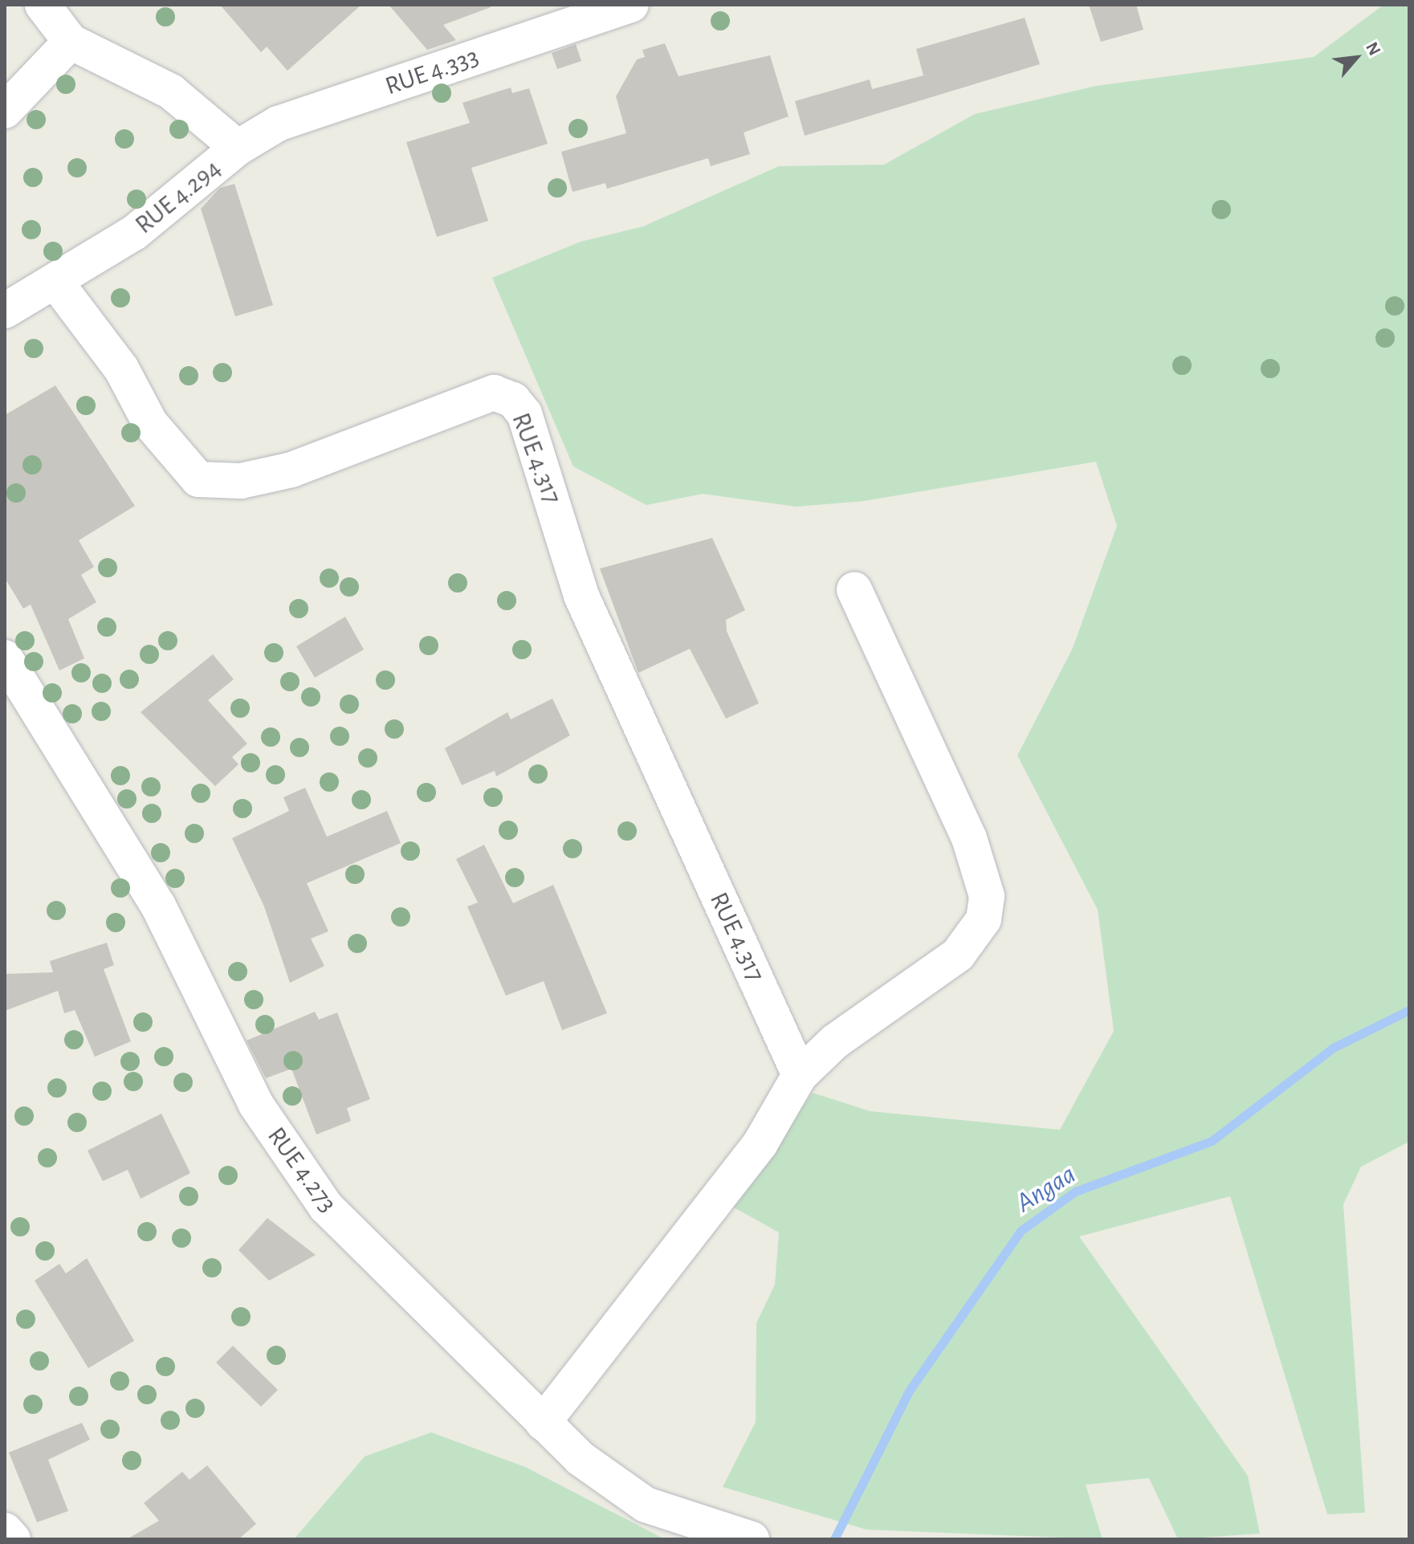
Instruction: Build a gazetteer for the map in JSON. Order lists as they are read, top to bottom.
{
  "streets": {
    "street": [
      "RUE 4.333",
      "RUE 4.294",
      "RUE 4.317",
      "RUE 4.273"
    ]
  },
  "crossings": [
    ["RUE 4.333", "RUE 4.294"],
    ["RUE 4.294", "RUE 4.317"]
  ],
  "water": ["Angaa"],
  "north": "top right"
}
